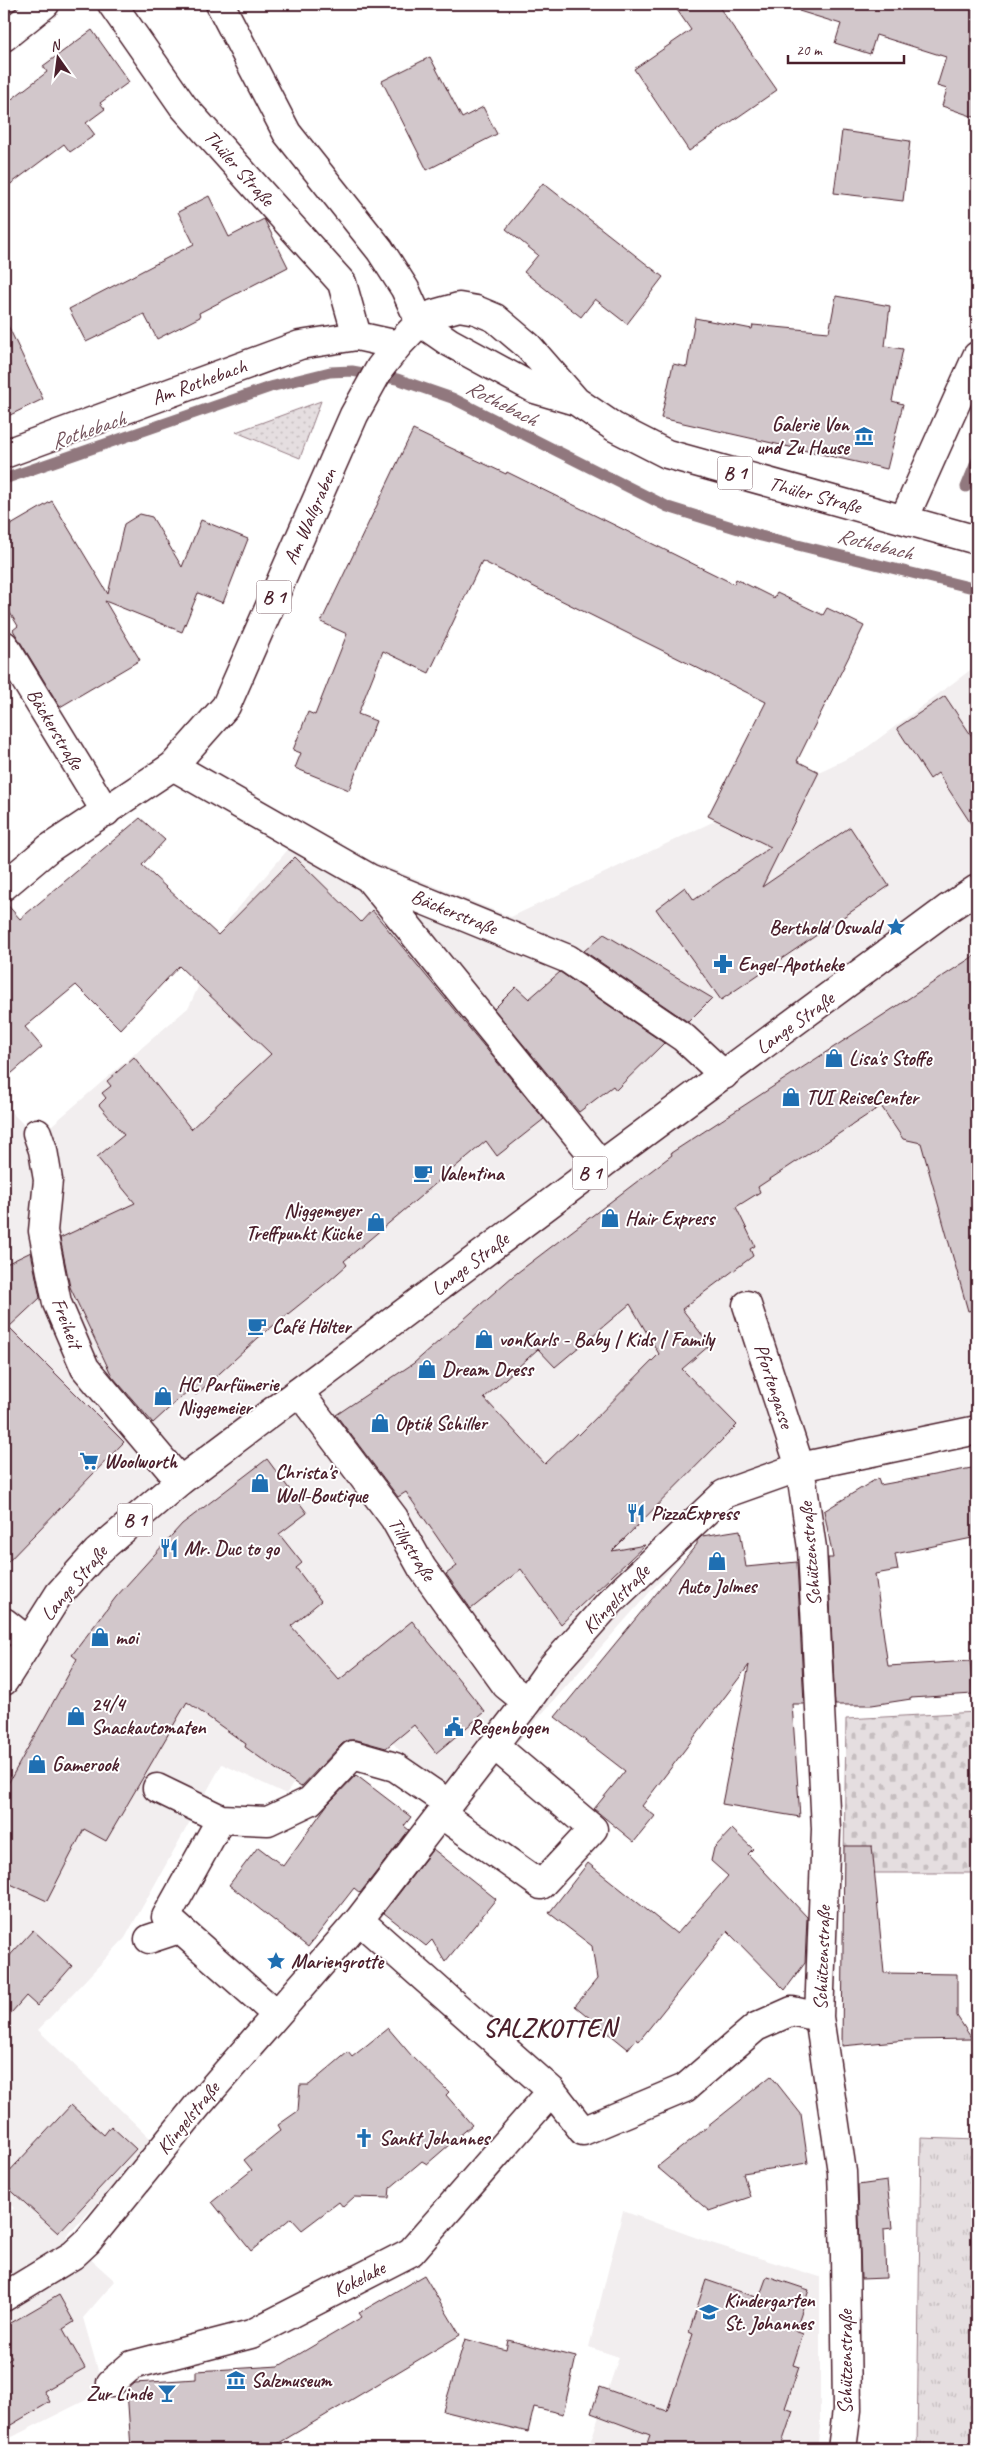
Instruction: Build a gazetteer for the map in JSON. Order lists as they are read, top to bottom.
{
  "streets": {
    "street": [
      "Thüler Straße",
      "Am Rothebach",
      "B 1",
      "Am Wallgraben",
      "Bäckerstraße",
      "Lange Straße",
      "Freiheit",
      "Pfortengasse",
      "Tillystraße",
      "Schützenstraße",
      "Klingelstraße",
      "Kokelake"
    ]
  },
  "crossings": [
    ["Thüler Straße", "Am Rothebach"],
    ["Thüler Straße", "Am Wallgraben"],
    ["Am Rothebach", "Am Wallgraben"],
    ["Am Wallgraben", "Bäckerstraße"],
    ["Bäckerstraße", "Lange Straße"],
    ["Lange Straße", "Freiheit"],
    ["Lange Straße", "Tillystraße"],
    ["Pfortengasse", "Schützenstraße"],
    ["Pfortengasse", "Klingelstraße"],
    ["Tillystraße", "Klingelstraße"],
    ["Schützenstraße", "Klingelstraße"]
  ],
  "districts": ["SALZKOTTEN"],
  "water": ["Rothebach"],
  "places": {
    "museum": ["Galerie Von und Zu Hause", "Salzmuseum"],
    "place": ["Berthold Oswald", "Mariengrotte"],
    "pharmacy": ["Engel-Apotheke"],
    "shop": [
      "Lisa's Stoffe",
      "TUI ReiseCenter",
      "Hair Express",
      "Niggemeyer Treffpunkt Küche",
      "vonKarls - Baby | Kids | Family",
      "Dream Dress",
      "HC Parfümerie Niggemeier",
      "Optik Schiller",
      "Christa's Woll-Boutique",
      "Auto Jolmes",
      "moi",
      "24/4 Snackautomaten",
      "Gamerook"
    ],
    "cafe": ["Valentina", "Café Hölter"],
    "supermarket": ["Woolworth"],
    "restaurant": ["PizzaExpress", "Mr. Duc to go"],
    "public building": ["Regenbogen"],
    "church": ["Sankt Johannes"],
    "school or university": ["Kindergarten St. Johannes"],
    "bar": ["Zur Linde"]
  },
  "scale_bar": "20 m",
  "north": "top"
}
